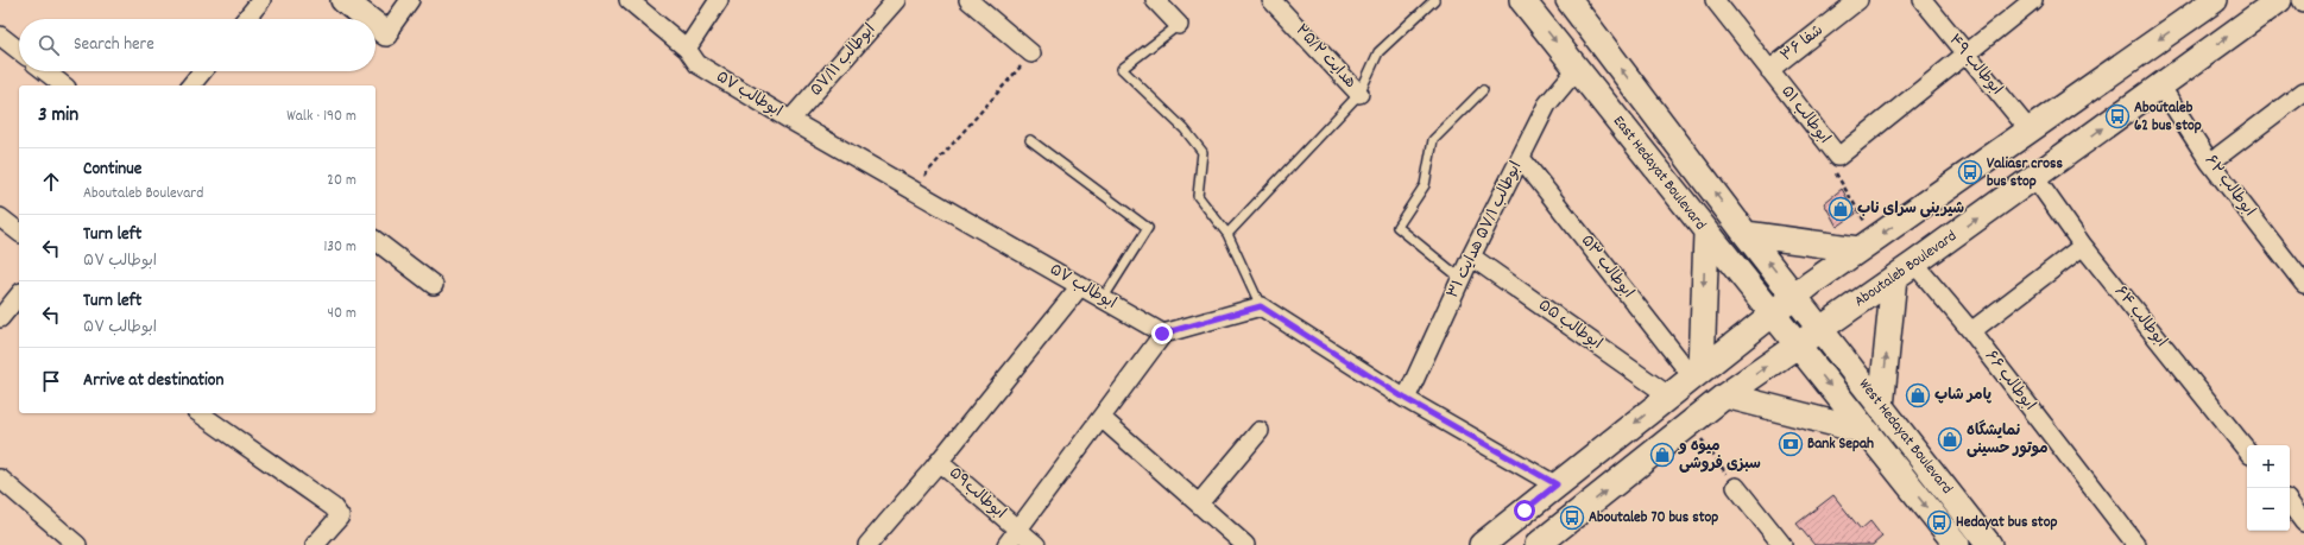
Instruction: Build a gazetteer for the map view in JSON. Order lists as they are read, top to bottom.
{
  "streets": {
    "main road": ["East Hedayat Boulevard", "Aboutaleb Boulevard", "West Hedayat Boulevard"],
    "street": [
      "شفا ۳۶",
      "هدایت ۲۵/۲",
      "ابوطالب ۵۷/۱۱",
      "ابوطالب ۴۹",
      "ابوطالب ۵۷",
      "ابوطالب ۵۱",
      "ابوطالب ۶۲",
      "ابوطالب ۵۷/۱ هدایت ۳۱",
      "ابوطالب ۵۳",
      "ابوطالب ۶۴",
      "ابوطالب ۵۵",
      "ابوطالب ۶۶",
      "ابوطالب۵۹"
    ]
  },
  "crossings": [
    ["شفا ۳۶", "ابوطالب ۵۱"],
    ["ابوطالب ۵۷/۱۱", "ابوطالب ۵۷"],
    ["East Hedayat Boulevard", "ابوطالب ۵۷/۱ هدایت ۳۱"],
    ["East Hedayat Boulevard", "Aboutaleb Boulevard"],
    ["East Hedayat Boulevard", "West Hedayat Boulevard"],
    ["ابوطالب ۶۲", "Aboutaleb Boulevard"],
    ["ابوطالب ۵۷/۱ هدایت ۳۱", "ابوطالب ۵۳"],
    ["ابوطالب ۵۷/۱ هدایت ۳۱", "ابوطالب ۵۵"],
    ["Aboutaleb Boulevard", "ابوطالب ۶۴"],
    ["Aboutaleb Boulevard", "ابوطالب ۶۶"],
    ["Aboutaleb Boulevard", "West Hedayat Boulevard"]
  ],
  "places": {
    "bus stop": [
      "Aboutaleb 62 bus stop",
      "Valiasr cross bus stop",
      "Aboutaleb 70 bus stop",
      "Hedayat bus stop"
    ],
    "shop": [
      "شیرینی سرای ناب",
      "پامر شاپ",
      "نمایشگاه موتور حسینی",
      "میوه و سبزی فروشی"
    ],
    "bank": ["Bank Sepah"]
  },
  "page": {
    "search": "Search here",
    "heading": ["3 min", "Walk · 190 m"],
    "list": [
      ["Continue", "Aboutaleb Boulevard", "20 m"],
      ["Turn left", "ابوطالب ۵۷", "130 m"],
      ["Turn left", "ابوطالب ۵۷", "40 m"],
      "Arrive at destination"
    ],
    "map_buttons": ["+", "−"]
  }
}
